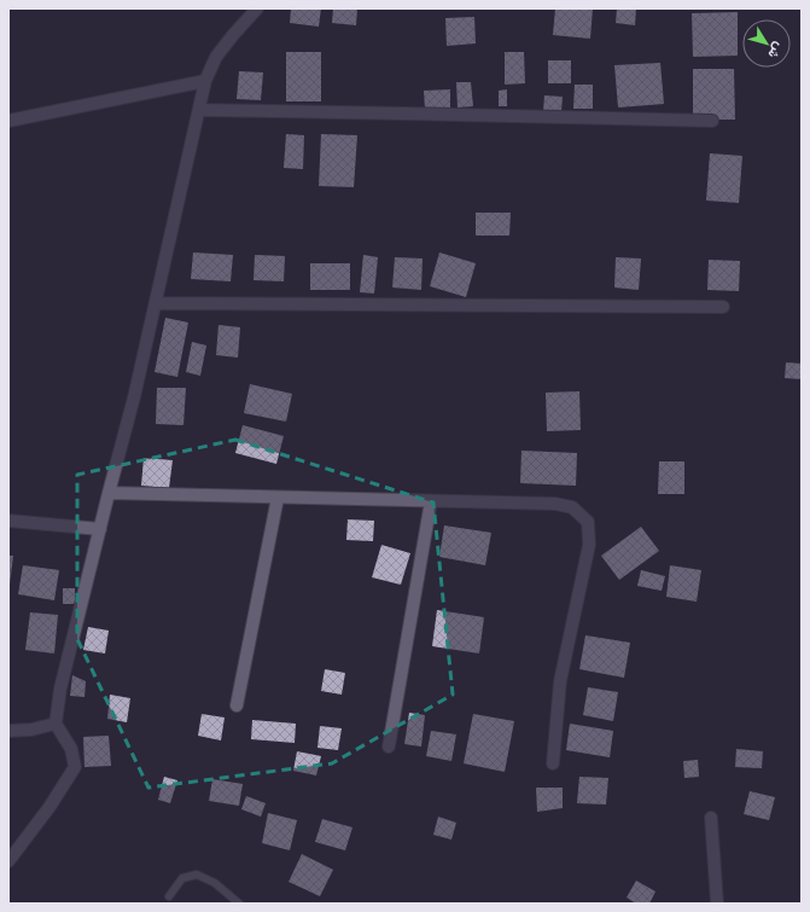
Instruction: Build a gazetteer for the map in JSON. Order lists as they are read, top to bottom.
{
  "north": "bottom right"
}
